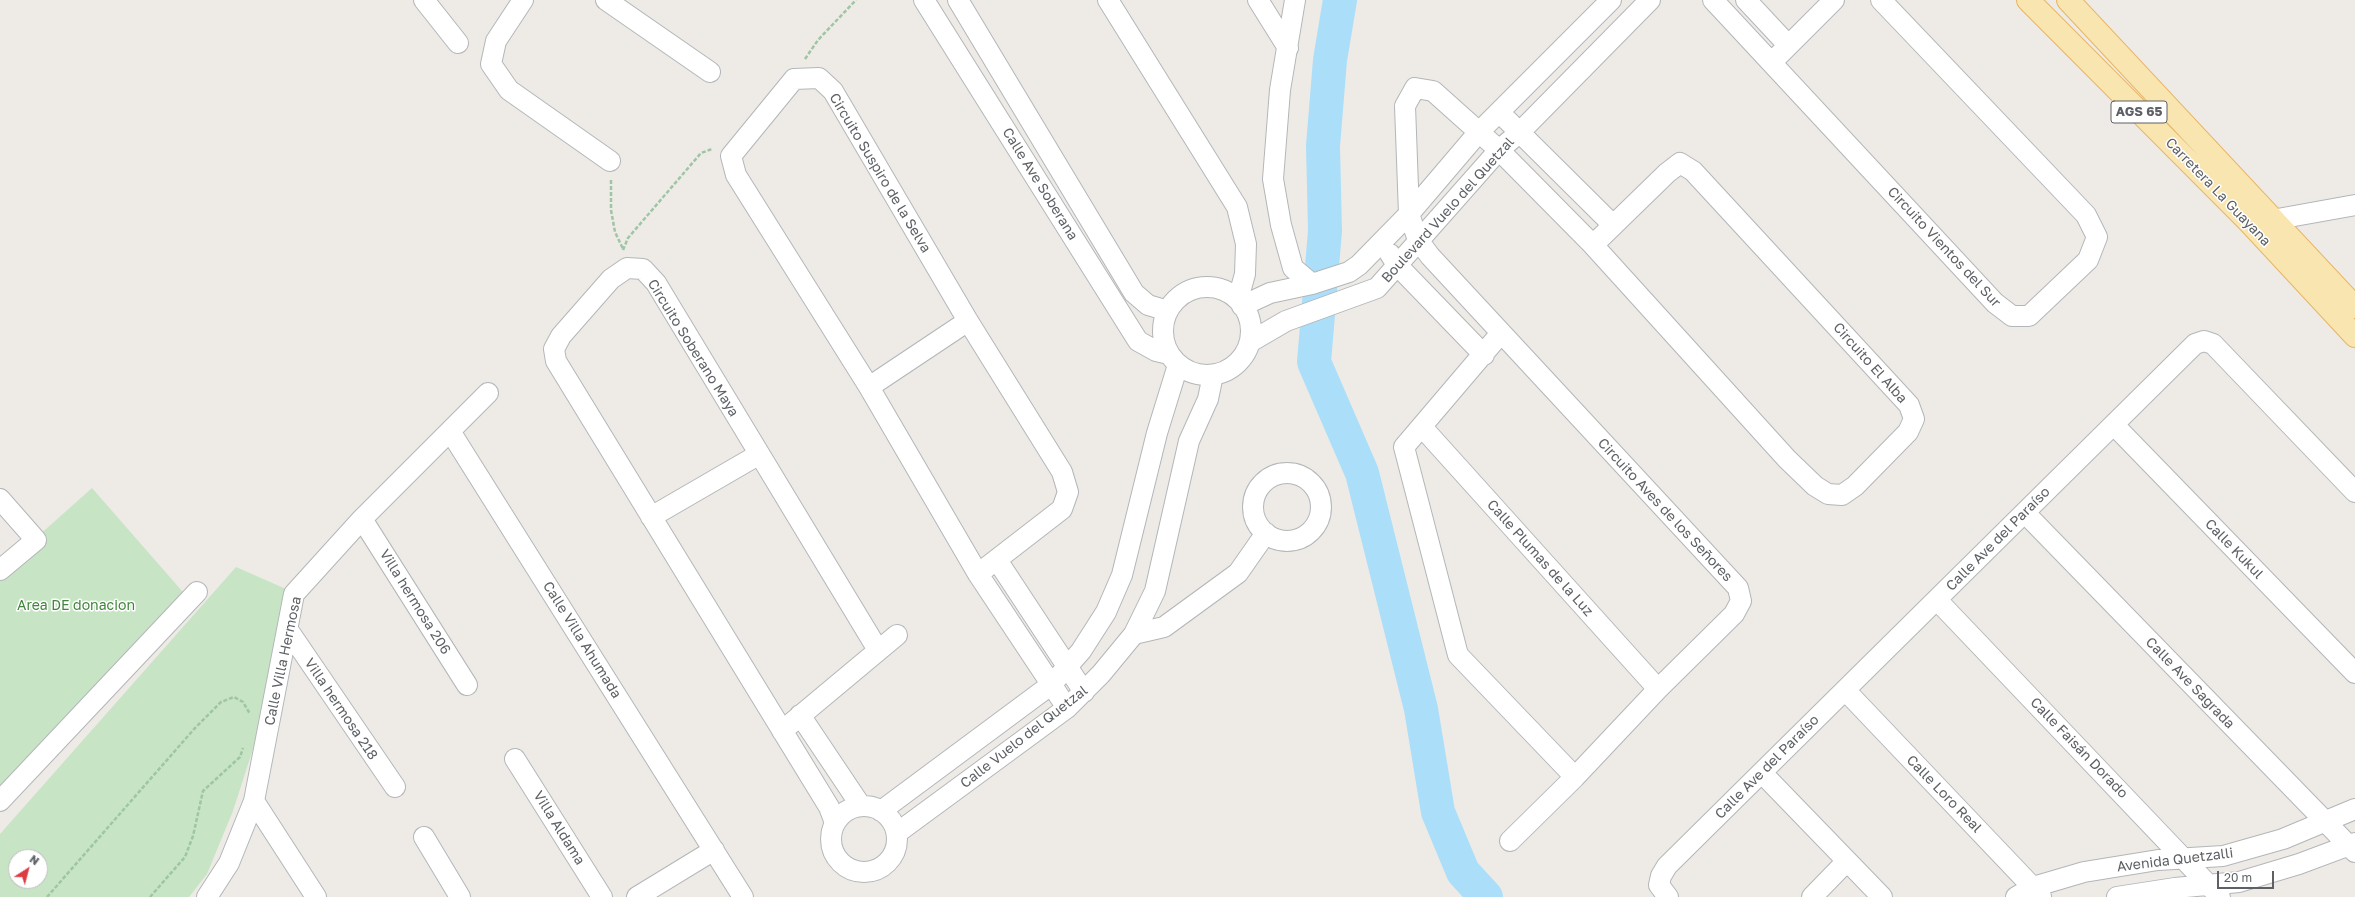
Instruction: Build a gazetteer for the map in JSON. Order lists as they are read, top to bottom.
{
  "streets": {
    "main road": ["AGS 65", "Carretera La Guayana"],
    "street": [
      "Circuito Suspiro de la Selva",
      "Calle Ave Soberana",
      "Boulevard Vuelo del Quetzal",
      "Circuito Vientos del Sur",
      "Circuito Soberano Maya",
      "Circuito El Alba",
      "Circuito Aves de los Señores",
      "Calle Ave del Paraíso",
      "Calle Kukul",
      "Calle Plumas de la Luz",
      "Villa hermosa 206",
      "Calle Villa Ahumada",
      "Calle Villa Hermosa",
      "Calle Ave Sagrada",
      "Villa hermosa 218",
      "Calle Vuelo del Quetzal",
      "Calle Faisán Dorado",
      "Calle Loro Real",
      "Villa Aldama",
      "Avenida Quetzalli"
    ]
  },
  "crossings": [
    ["Calle Ave Soberana", "Boulevard Vuelo del Quetzal"],
    ["Calle Ave Soberana", "Calle Vuelo del Quetzal"],
    ["Boulevard Vuelo del Quetzal", "Circuito El Alba"],
    ["Boulevard Vuelo del Quetzal", "Circuito Aves de los Señores"],
    ["Boulevard Vuelo del Quetzal", "Calle Vuelo del Quetzal"],
    ["Circuito El Alba", "Circuito Aves de los Señores"],
    ["Circuito Aves de los Señores", "Calle Plumas de la Luz"],
    ["Calle Ave del Paraíso", "Calle Kukul"],
    ["Calle Ave del Paraíso", "Calle Ave Sagrada"],
    ["Calle Ave del Paraíso", "Calle Faisán Dorado"],
    ["Calle Ave del Paraíso", "Calle Loro Real"],
    ["Villa hermosa 206", "Calle Villa Hermosa"],
    ["Calle Villa Ahumada", "Calle Villa Hermosa"],
    ["Calle Villa Hermosa", "Villa hermosa 218"],
    ["Calle Ave Sagrada", "Avenida Quetzalli"],
    ["Calle Faisán Dorado", "Avenida Quetzalli"],
    ["Calle Loro Real", "Avenida Quetzalli"]
  ],
  "parks": ["Area DE donacion"],
  "scale_bar": "20 m",
  "north": "top right"
}
